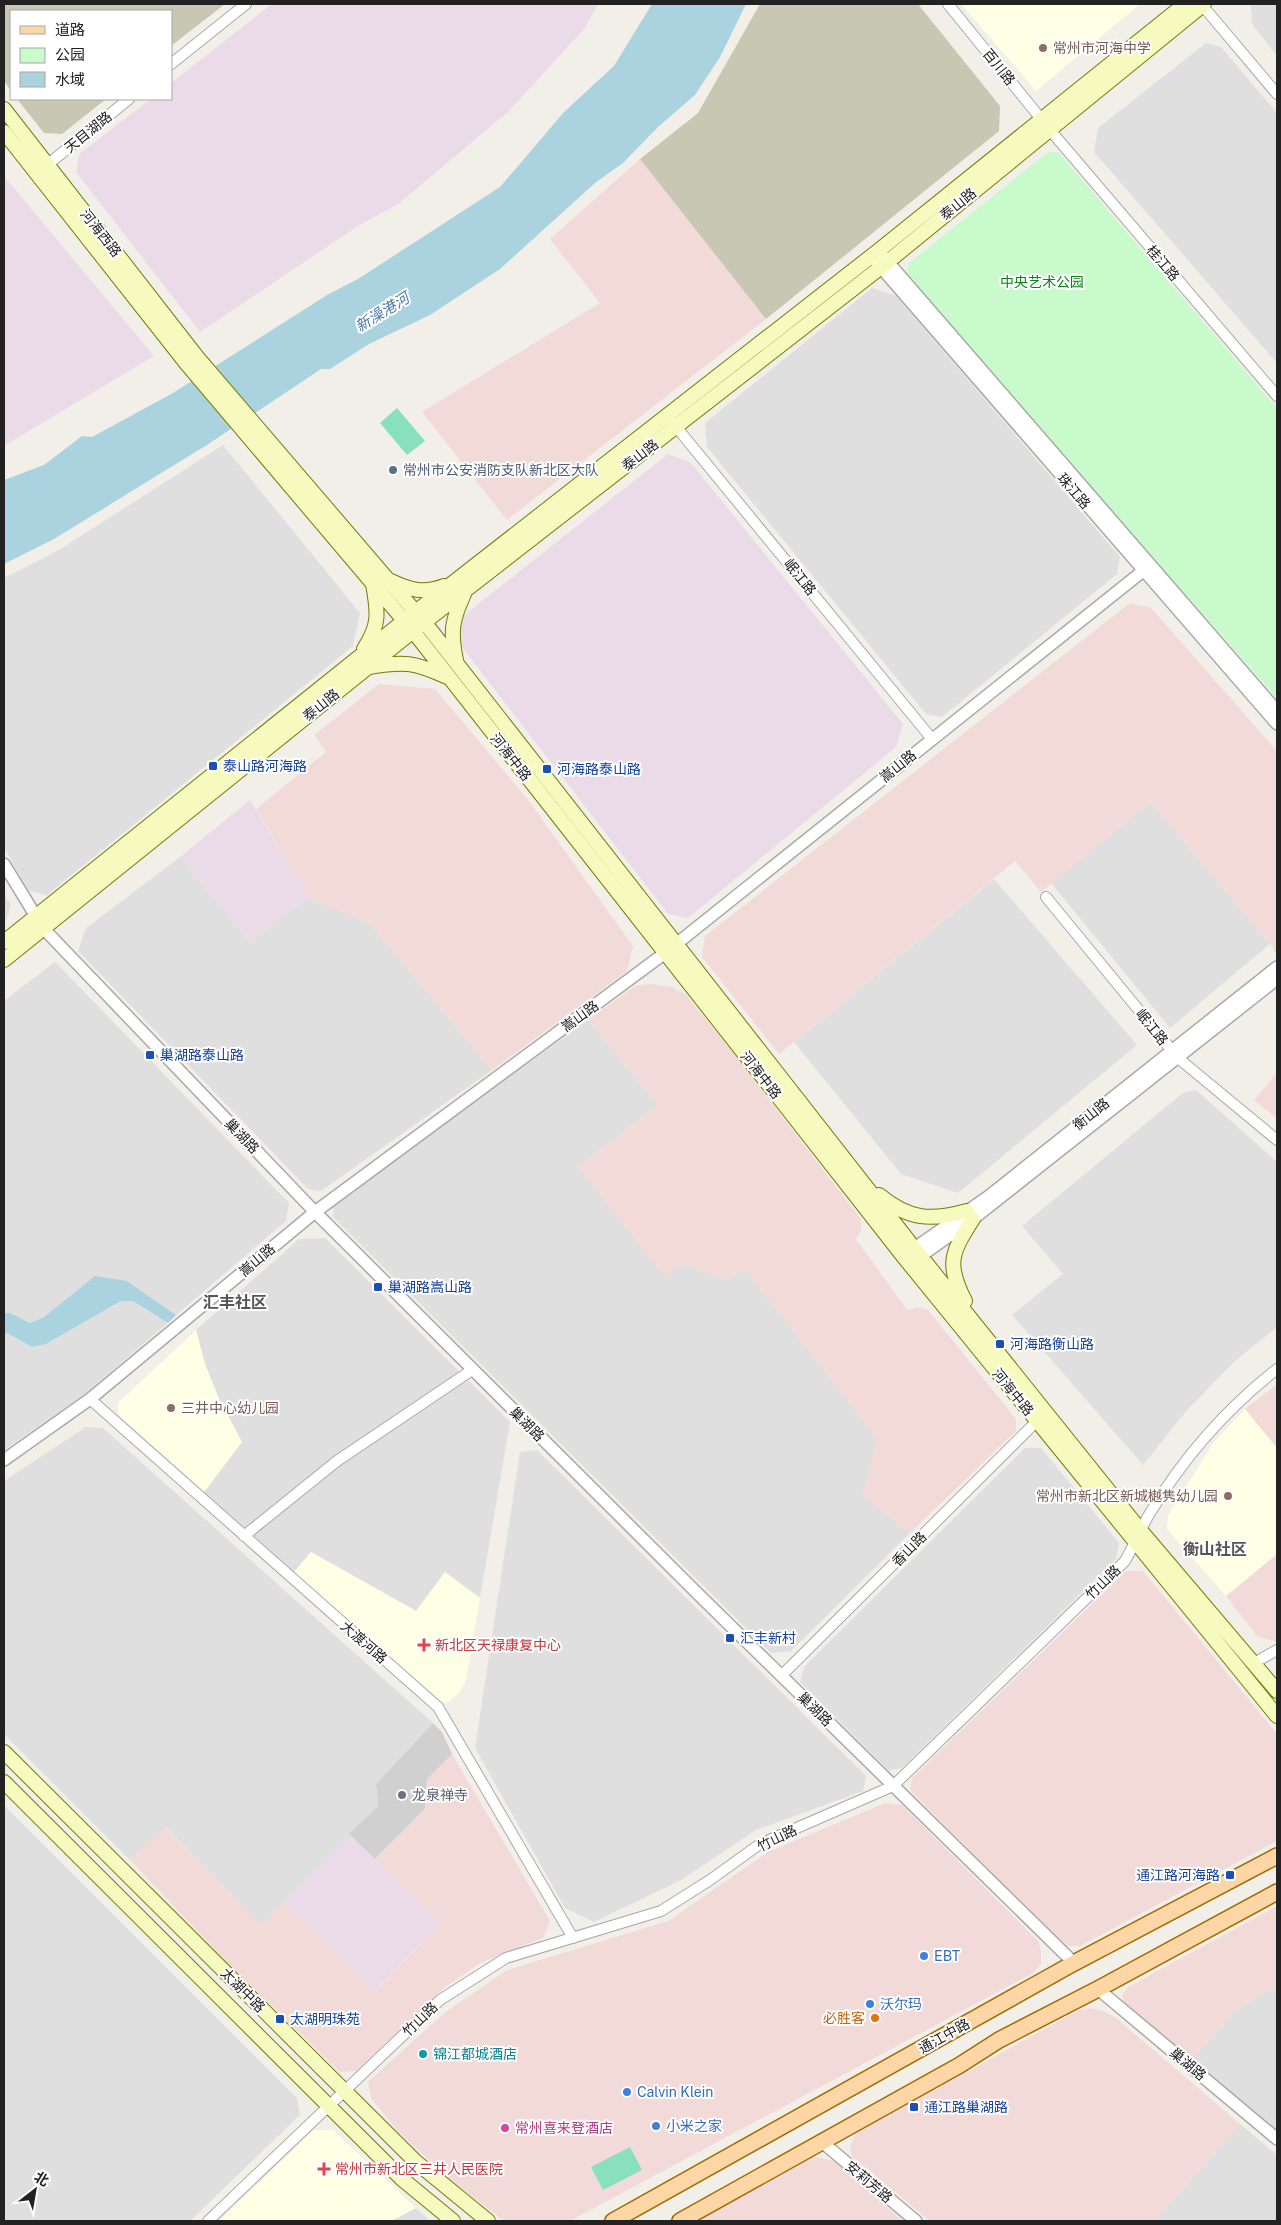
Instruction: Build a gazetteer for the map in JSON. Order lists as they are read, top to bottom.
{
  "streets": {
    "main road": [
      "泰山路",
      "河海西路",
      "河海中路",
      "太湖中路",
      "通江中路"
    ],
    "street": [
      "百川路",
      "天目湖路",
      "桂江路",
      "珠江路",
      "岷江路",
      "嵩山路",
      "衡山路",
      "巢湖路",
      "香山路",
      "竹山路",
      "大渡河路",
      "安莉芳路"
    ]
  },
  "crossings": [
    ["百川路", "泰山路"],
    ["百川路", "桂江路"],
    ["天目湖路", "河海西路"],
    ["泰山路", "桂江路"],
    ["泰山路", "珠江路"],
    ["泰山路", "岷江路"],
    ["泰山路", "河海中路"],
    ["泰山路", "巢湖路"],
    ["河海西路", "河海中路"],
    ["珠江路", "嵩山路"],
    ["岷江路", "嵩山路"],
    ["岷江路", "衡山路"],
    ["河海中路", "嵩山路"],
    ["河海中路", "衡山路"],
    ["河海中路", "香山路"],
    ["河海中路", "竹山路"],
    ["嵩山路", "巢湖路"],
    ["嵩山路", "大渡河路"],
    ["巢湖路", "香山路"],
    ["巢湖路", "竹山路"],
    ["巢湖路", "通江中路"],
    ["竹山路", "大渡河路"],
    ["竹山路", "太湖中路"]
  ],
  "districts": ["汇丰社区", "衡山社区"],
  "water": ["新澡港河"],
  "parks": ["中央艺术公园"],
  "places": {
    "other": [
      "常州市河海中学",
      "常州市公安消防支队新北区大队",
      "三井中心幼儿园",
      "常州市新北区新城樾隽幼儿园",
      "龙泉禅寺",
      "EBT",
      "沃尔玛",
      "必胜客",
      "锦江都城酒店",
      "Calvin Klein",
      "小米之家",
      "常州喜来登酒店"
    ],
    "transit": [
      "泰山路河海路",
      "河海路泰山路",
      "巢湖路泰山路",
      "巢湖路嵩山路",
      "河海路衡山路",
      "汇丰新村",
      "通江路河海路",
      "太湖明珠苑",
      "通江路巢湖路"
    ],
    "health": ["新北区天禄康复中心", "常州市新北区三井人民医院"]
  },
  "legend": ["道路", "公园", "水域"],
  "north": "top right"
}
